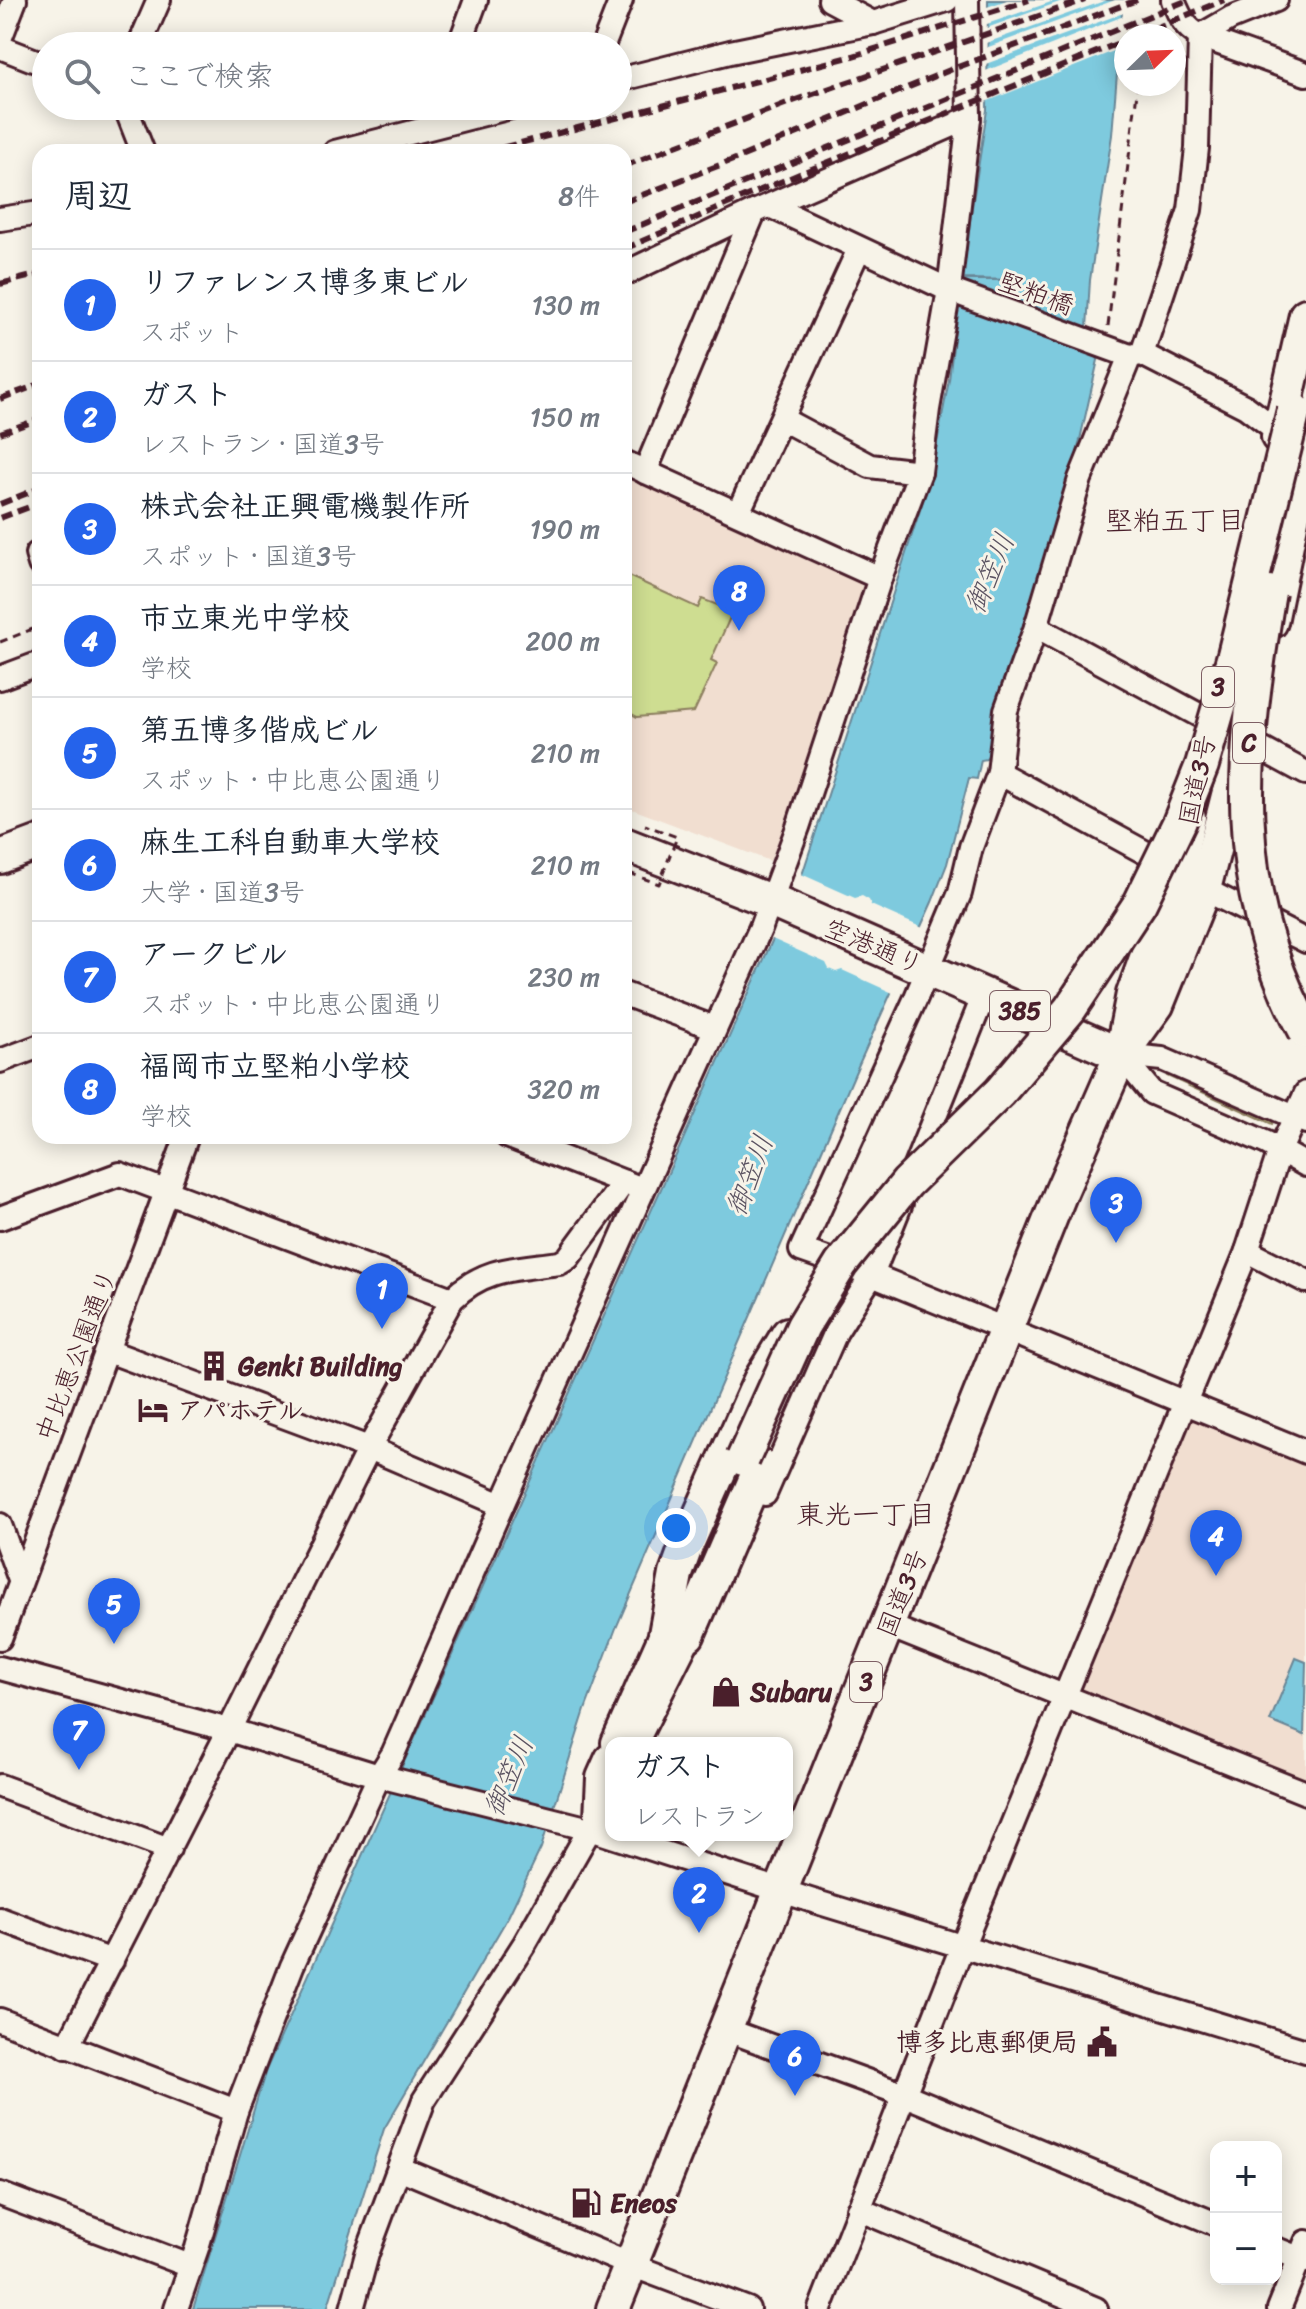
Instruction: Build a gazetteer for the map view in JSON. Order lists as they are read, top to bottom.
{
  "streets": {
    "highway": [
      "3",
      "C",
      "国道3号",
      "空港通り",
      "385"
    ],
    "street": ["堅粕橋", "中比恵公園通り"]
  },
  "crossings": [
    ["堅粕橋", "C"],
    ["堅粕橋", "国道3号"],
    ["C", "国道3号"],
    ["国道3号", "空港通り"]
  ],
  "districts": ["堅粕五丁目", "東光一丁目"],
  "water": ["御笠川"],
  "places": {
    "building": ["Genki Building"],
    "hotel": ["アパホテル"],
    "shop": ["Subaru"],
    "public building": ["博多比恵郵便局"],
    "fuel station": ["Eneos"]
  },
  "north": "top right",
  "page": {
    "search": "ここで検索",
    "heading": ["周辺", "8件"],
    "list": [
      {
        "mark": "1",
        "name": "リファレンス博多東ビル",
        "note": "スポット",
        "value": "130 m"
      },
      {
        "mark": "2",
        "name": "ガスト",
        "note": "レストラン · 国道3号",
        "value": "150 m"
      },
      {
        "mark": "3",
        "name": "株式会社正興電機製作所",
        "note": "スポット · 国道3号",
        "value": "190 m"
      },
      {
        "mark": "4",
        "name": "市立東光中学校",
        "note": "学校",
        "value": "200 m"
      },
      {
        "mark": "5",
        "name": "第五博多偕成ビル",
        "note": "スポット · 中比恵公園通り",
        "value": "210 m"
      },
      {
        "mark": "6",
        "name": "麻生工科自動車大学校",
        "note": "大学 · 国道3号",
        "value": "210 m"
      },
      {
        "mark": "7",
        "name": "アークビル",
        "note": "スポット · 中比恵公園通り",
        "value": "230 m"
      },
      {
        "mark": "8",
        "name": "福岡市立堅粕小学校",
        "note": "学校",
        "value": "320 m"
      }
    ],
    "pins": [
      "8",
      "3",
      "1",
      "4",
      "5",
      "7",
      "2",
      "6"
    ],
    "popup": ["ガスト", "レストラン"],
    "map_buttons": ["+", "−"]
  }
}
